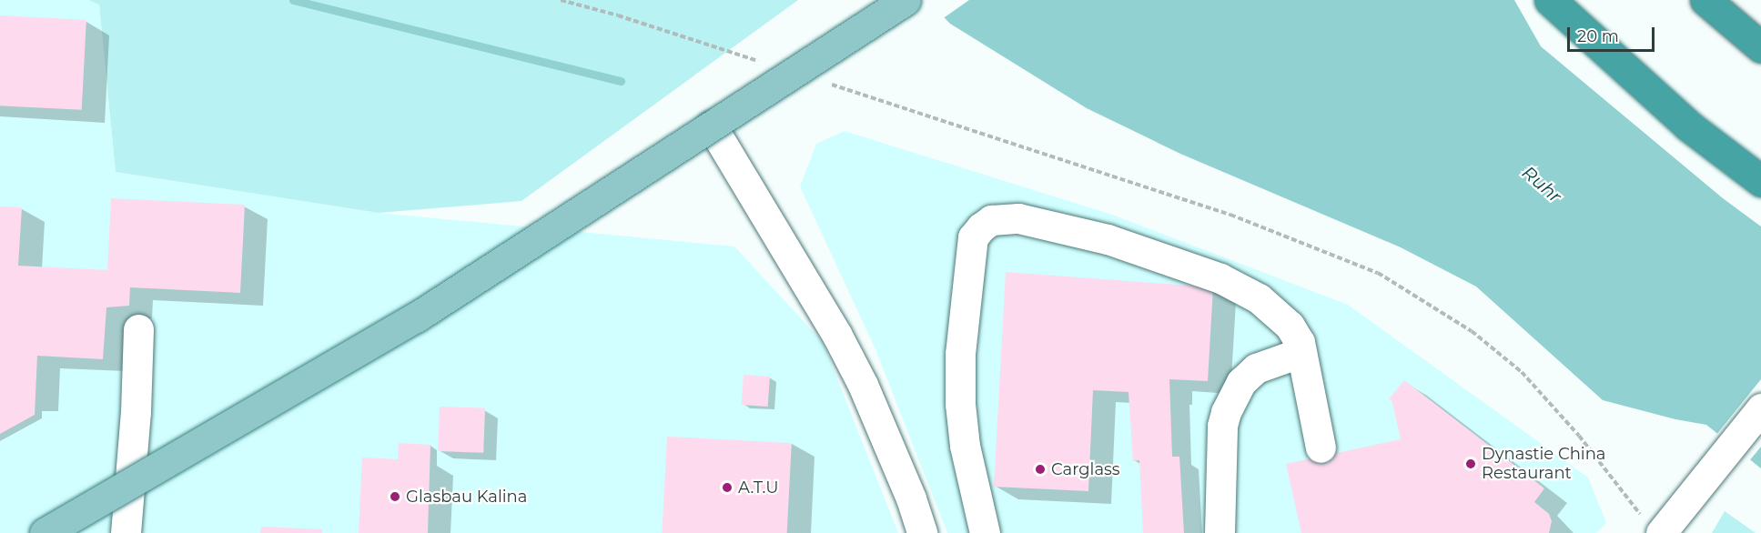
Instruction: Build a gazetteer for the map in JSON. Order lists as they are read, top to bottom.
{
  "water": ["Ruhr"],
  "places": [
    "Dynastie China Restaurant",
    "Carglass",
    "A.T.U",
    "Glasbau Kalina"
  ],
  "scale_bar": "20 m"
}
